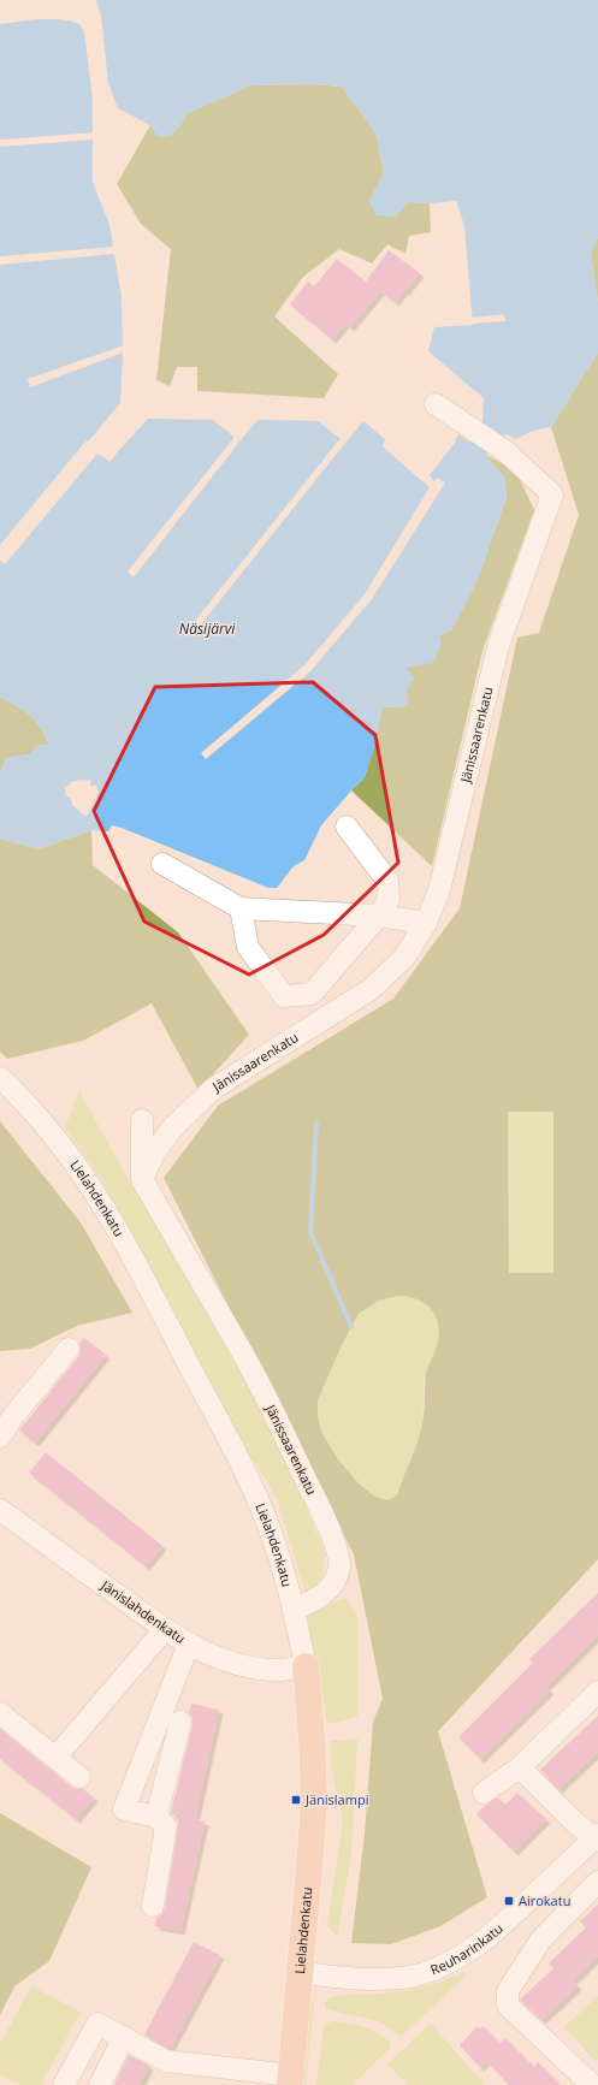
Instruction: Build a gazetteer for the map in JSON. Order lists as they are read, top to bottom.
{
  "streets": {
    "main road": ["Lielahdenkatu"],
    "street": ["Jänissaarenkatu", "Jänislahdenkatu", "Reuharinkatu"]
  },
  "crossings": [
    ["Jänissaarenkatu", "Lielahdenkatu"],
    ["Lielahdenkatu", "Jänislahdenkatu"],
    ["Lielahdenkatu", "Reuharinkatu"]
  ],
  "water": ["Näsijärvi"],
  "places": {
    "transit": ["Jänislampi", "Airokatu"]
  }
}
